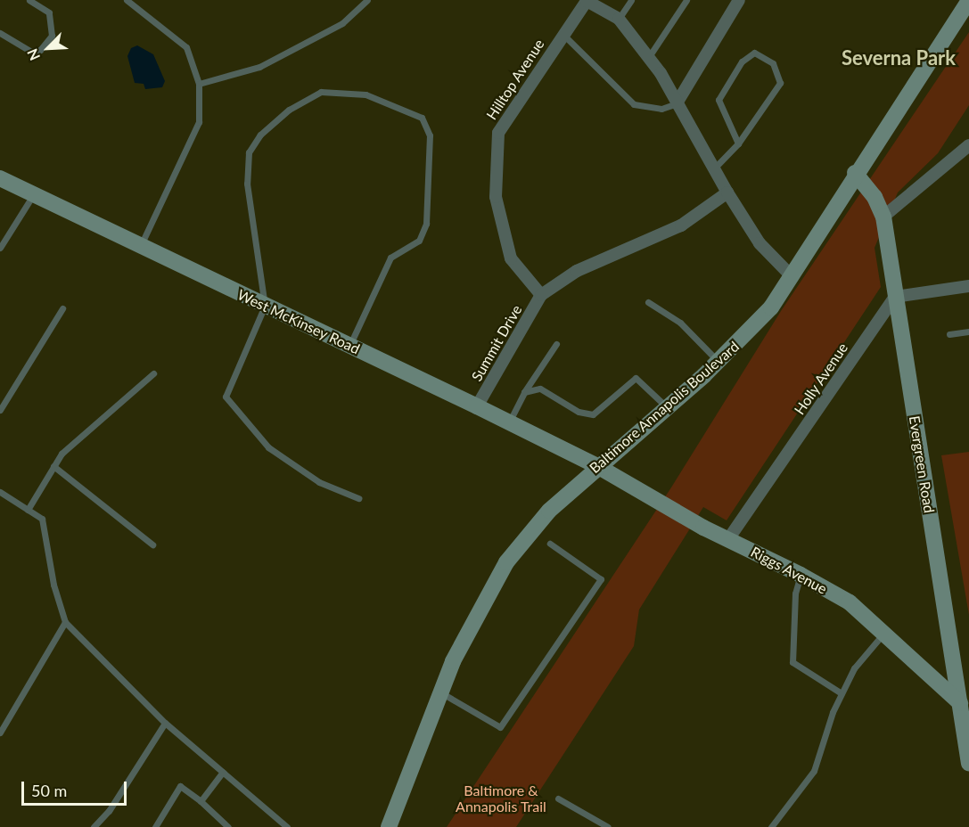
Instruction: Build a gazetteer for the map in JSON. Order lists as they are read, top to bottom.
{
  "streets": {
    "street": [
      "Hilltop Avenue",
      "West McKinsey Road",
      "Summit Drive",
      "Holly Avenue",
      "Baltimore Annapolis Boulevard",
      "Evergreen Road",
      "Riggs Avenue"
    ]
  },
  "crossings": [
    ["Hilltop Avenue", "Summit Drive"],
    ["Hilltop Avenue", "Baltimore Annapolis Boulevard"],
    ["West McKinsey Road", "Summit Drive"],
    ["West McKinsey Road", "Baltimore Annapolis Boulevard"],
    ["West McKinsey Road", "Riggs Avenue"],
    ["Holly Avenue", "Evergreen Road"],
    ["Holly Avenue", "Riggs Avenue"],
    ["Baltimore Annapolis Boulevard", "Evergreen Road"],
    ["Baltimore Annapolis Boulevard", "Riggs Avenue"],
    ["Evergreen Road", "Riggs Avenue"]
  ],
  "districts": ["Severna Park"],
  "parks": ["Baltimore & Annapolis Trail"],
  "scale_bar": "50 m",
  "north": "bottom left"
}
